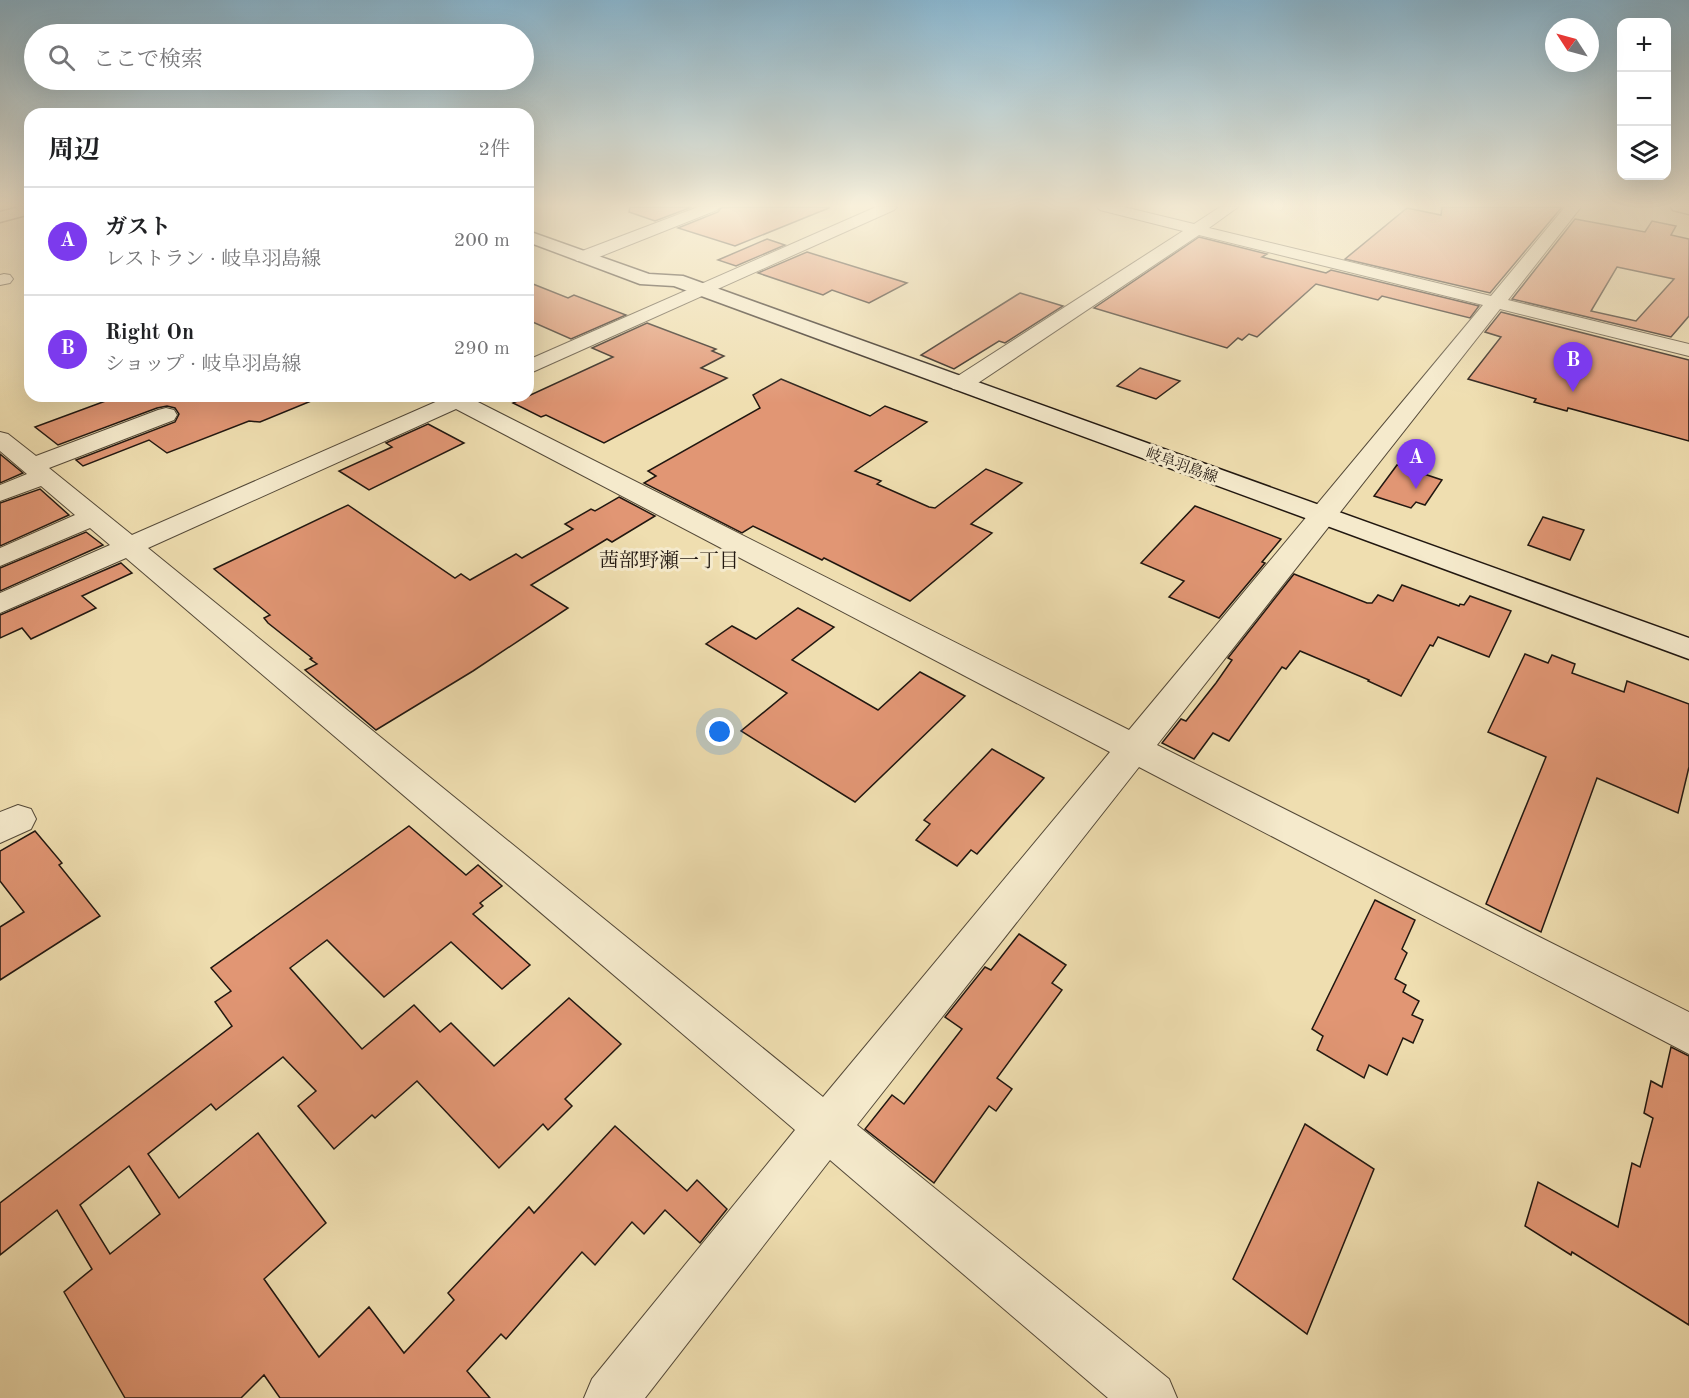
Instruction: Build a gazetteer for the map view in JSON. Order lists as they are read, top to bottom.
{
  "streets": {
    "main road": ["岐阜羽島線"]
  },
  "districts": ["茜部野瀬一丁目"],
  "north": "top left",
  "page": {
    "map_buttons": ["+", "−"],
    "search": "ここで検索",
    "heading": ["周辺", "2件"],
    "list": [
      {
        "mark": "A",
        "name": "ガスト",
        "note": "レストラン · 岐阜羽島線",
        "value": "200 m"
      },
      {
        "mark": "B",
        "name": "Right On",
        "note": "ショップ · 岐阜羽島線",
        "value": "290 m"
      }
    ],
    "pins": ["B", "A"]
  }
}
